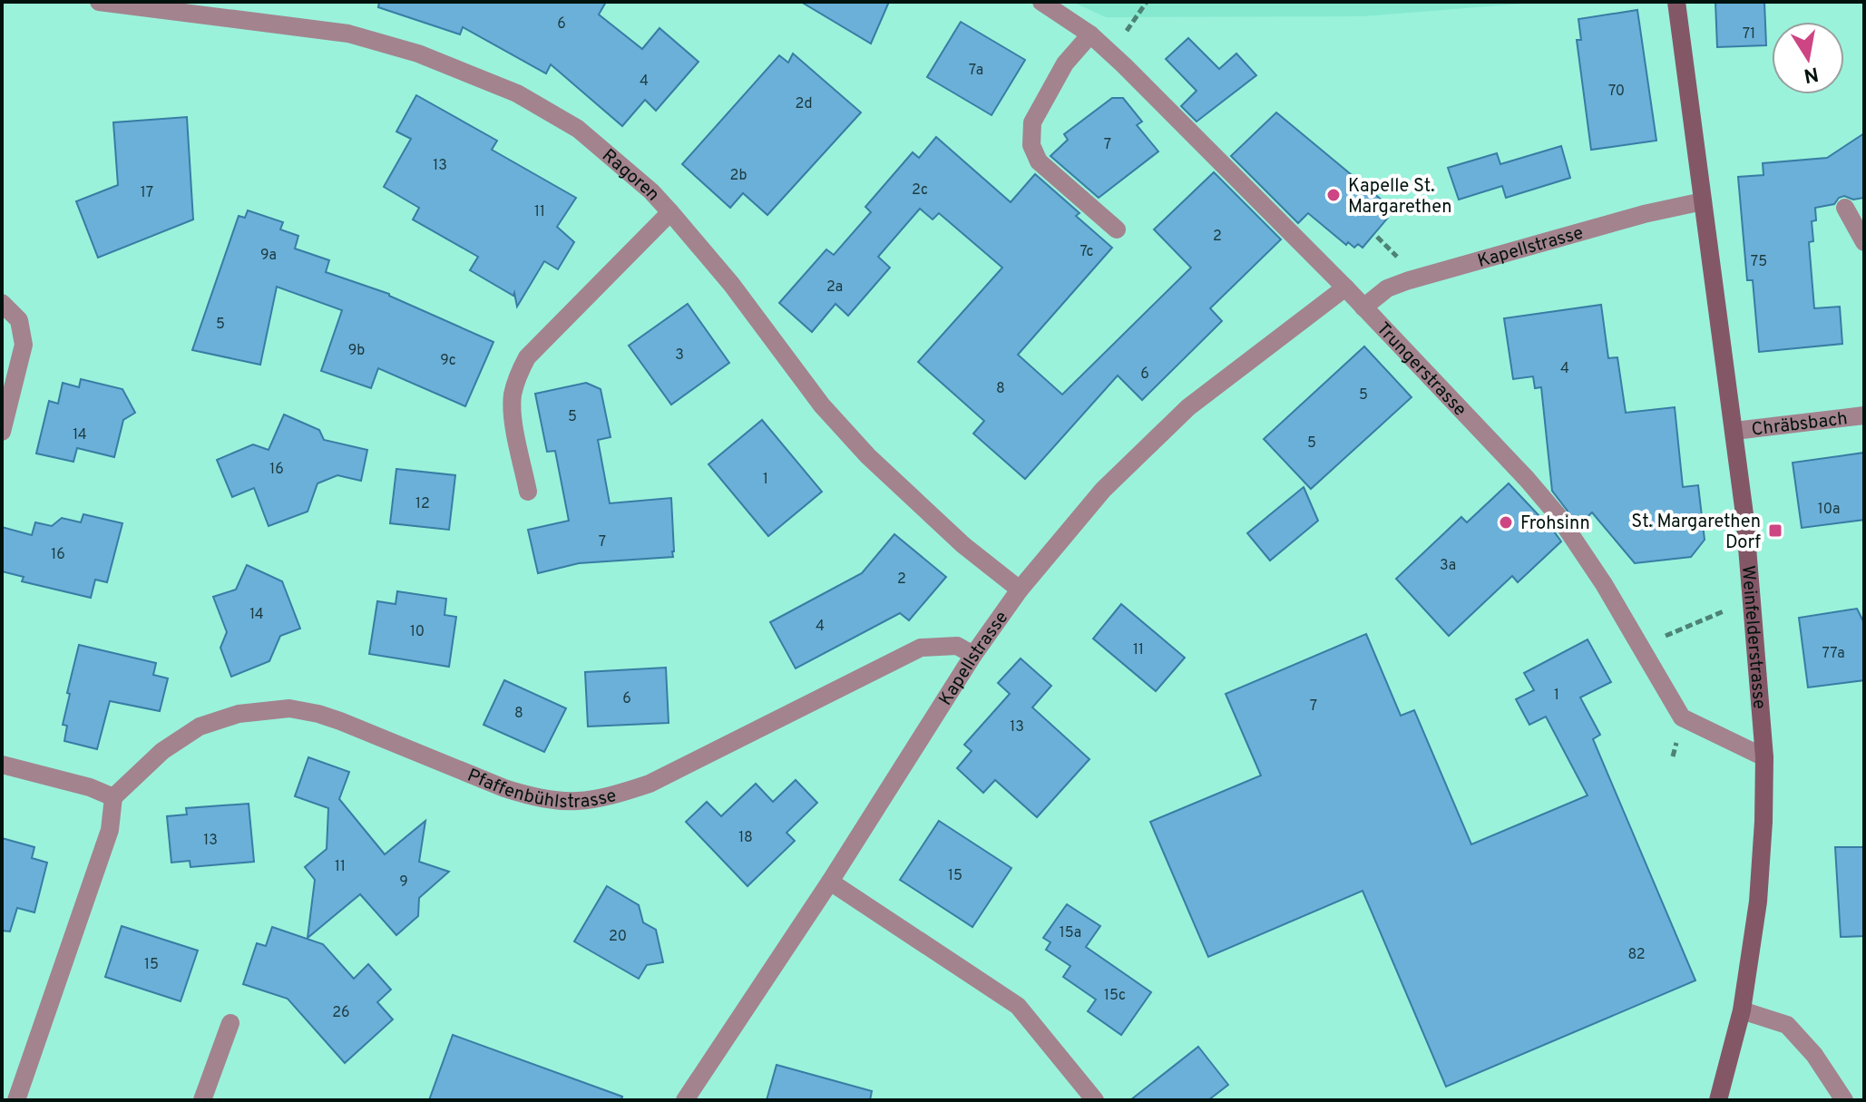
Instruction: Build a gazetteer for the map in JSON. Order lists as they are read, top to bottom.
{
  "streets": {
    "main road": ["Weinfelderstrasse"],
    "street": [
      "Ragoren",
      "Kapellstrasse",
      "Trungerstrasse",
      "Chräbsbach",
      "Pfaffenbühlstrasse"
    ]
  },
  "crossings": [
    ["Ragoren", "Kapellstrasse"],
    ["Kapellstrasse", "Trungerstrasse"],
    ["Kapellstrasse", "Weinfelderstrasse"],
    ["Kapellstrasse", "Pfaffenbühlstrasse"],
    ["Trungerstrasse", "Weinfelderstrasse"],
    ["Chräbsbach", "Weinfelderstrasse"]
  ],
  "places": {
    "other": ["Kapelle St. Margarethen", "Frohsinn"],
    "transit": ["St. Margarethen Dorf"]
  },
  "house_numbers": [
    "6",
    "71",
    "7a",
    "4",
    "70",
    "2d",
    "7",
    "13",
    "2b",
    "2c",
    "17",
    "11",
    "2",
    "7c",
    "9a",
    "75",
    "2a",
    "5",
    "9b",
    "3",
    "9c",
    "4",
    "6",
    "8",
    "5",
    "5",
    "14",
    "5",
    "16",
    "1",
    "12",
    "10a",
    "7",
    "16",
    "3a",
    "2",
    "14",
    "4",
    "10",
    "11",
    "77a",
    "1",
    "6",
    "7",
    "8",
    "13",
    "18",
    "13",
    "11",
    "15",
    "9",
    "15a",
    "20",
    "82",
    "15",
    "15c",
    "26"
  ],
  "north": "bottom"
}
